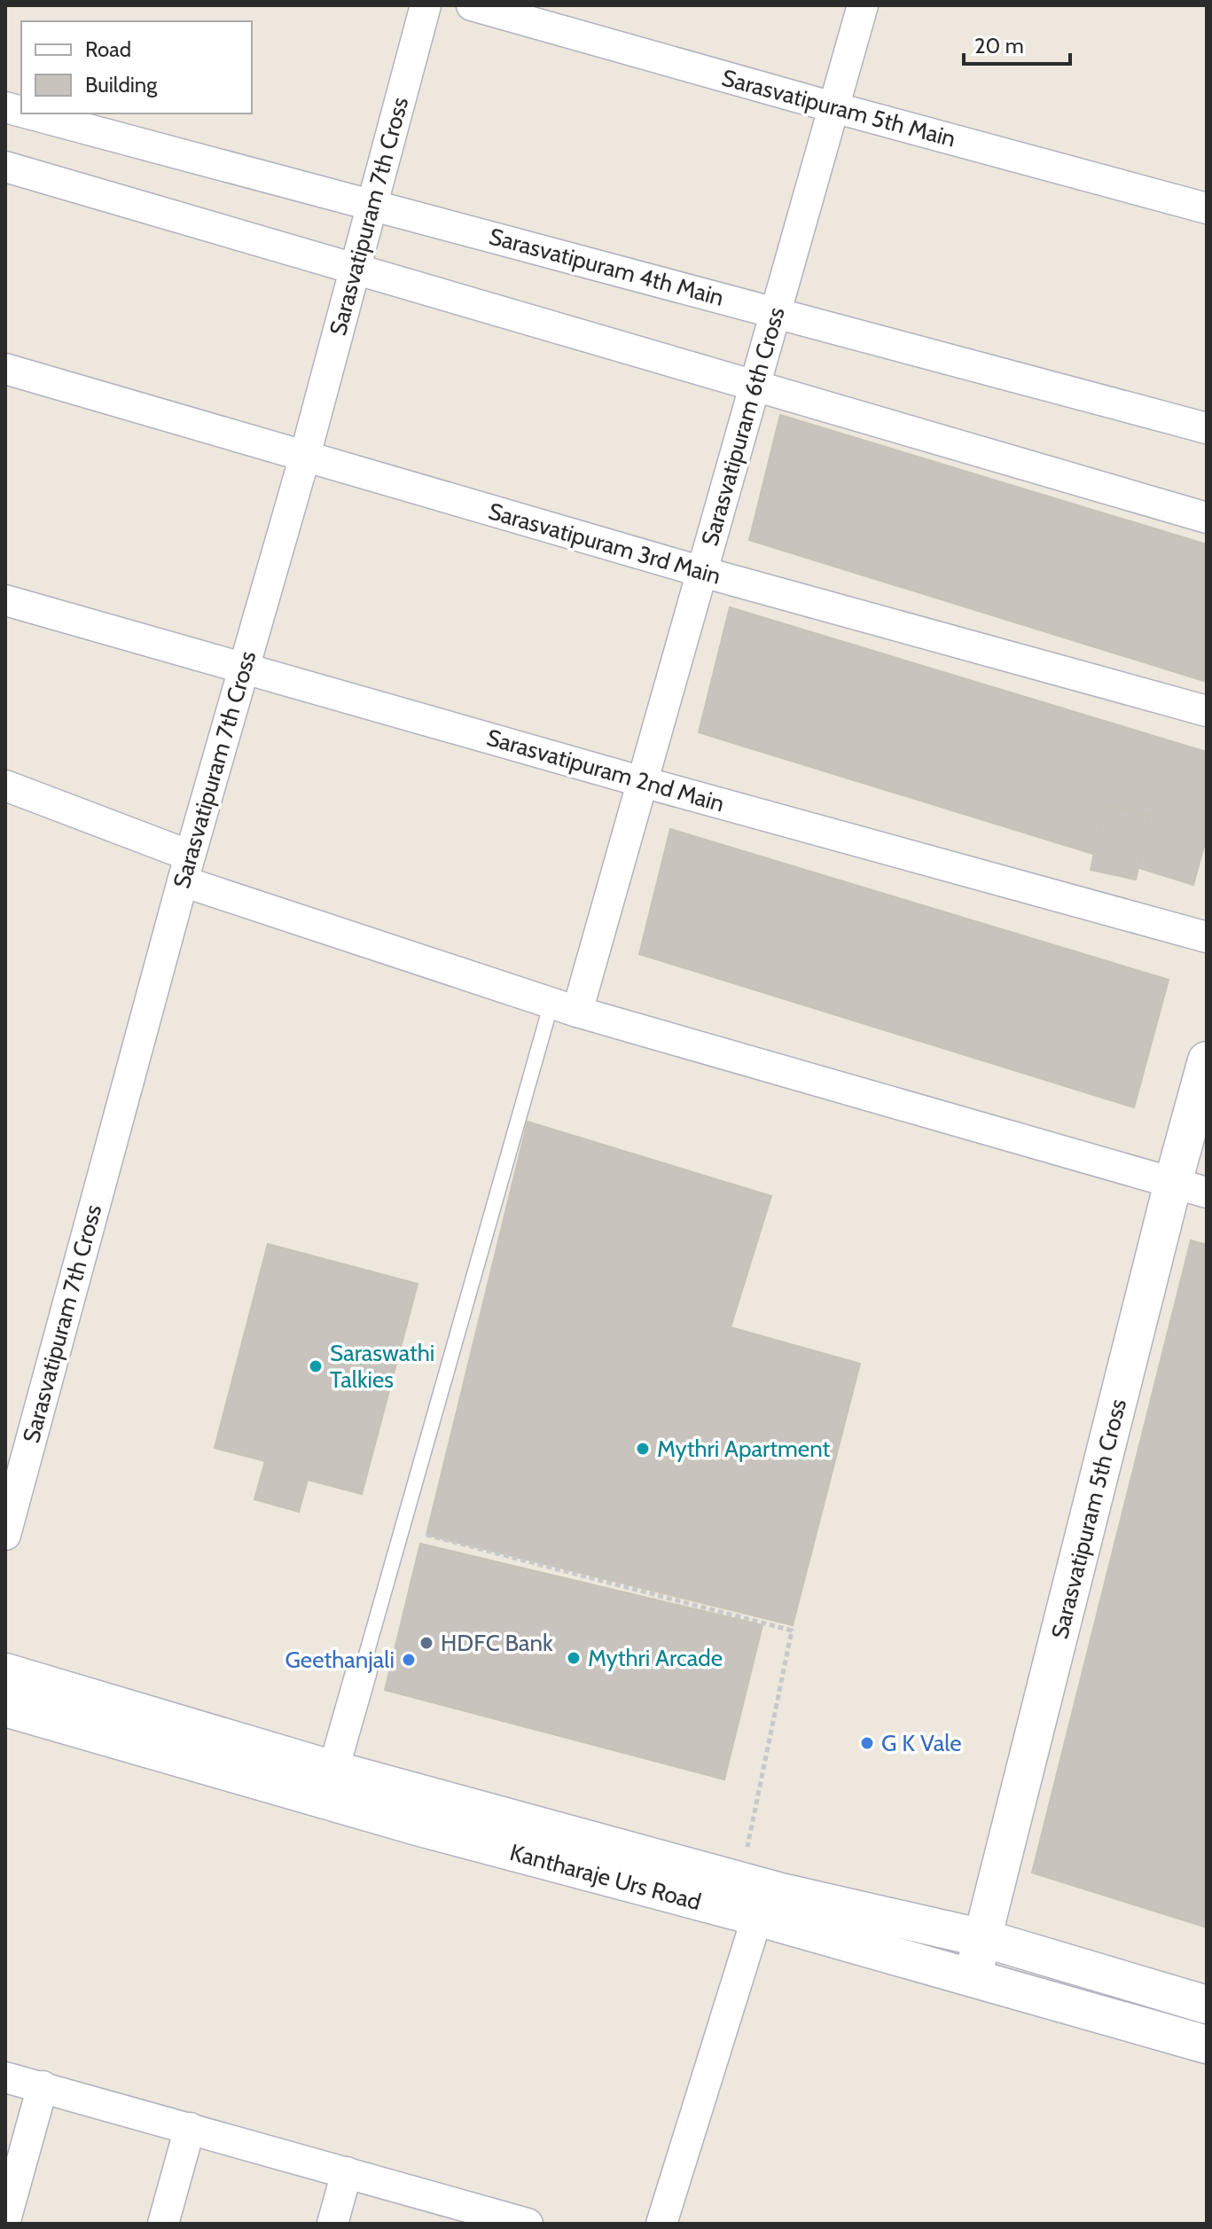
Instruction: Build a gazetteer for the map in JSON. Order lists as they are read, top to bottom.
{
  "streets": {
    "street": [
      "Sarasvatipuram 5th Main",
      "Sarasvatipuram 7th Cross",
      "Sarasvatipuram 4th Main",
      "Sarasvatipuram 6th Cross",
      "Sarasvatipuram 3rd Main",
      "Sarasvatipuram 2nd Main",
      "Sarasvatipuram 5th Cross",
      "Kantharaje Urs Road"
    ]
  },
  "crossings": [
    ["Sarasvatipuram 5th Main", "Sarasvatipuram 6th Cross"],
    ["Sarasvatipuram 7th Cross", "Sarasvatipuram 4th Main"],
    ["Sarasvatipuram 7th Cross", "Sarasvatipuram 3rd Main"],
    ["Sarasvatipuram 7th Cross", "Sarasvatipuram 2nd Main"],
    ["Sarasvatipuram 4th Main", "Sarasvatipuram 6th Cross"],
    ["Sarasvatipuram 6th Cross", "Sarasvatipuram 3rd Main"],
    ["Sarasvatipuram 6th Cross", "Sarasvatipuram 2nd Main"],
    ["Sarasvatipuram 5th Cross", "Kantharaje Urs Road"]
  ],
  "places": [
    "Saraswathi Talkies",
    "Mythri Apartment",
    "HDFC Bank",
    "Mythri Arcade",
    "Geethanjali",
    "G K Vale"
  ],
  "legend": ["Road", "Building"],
  "scale_bar": "20 m"
}
